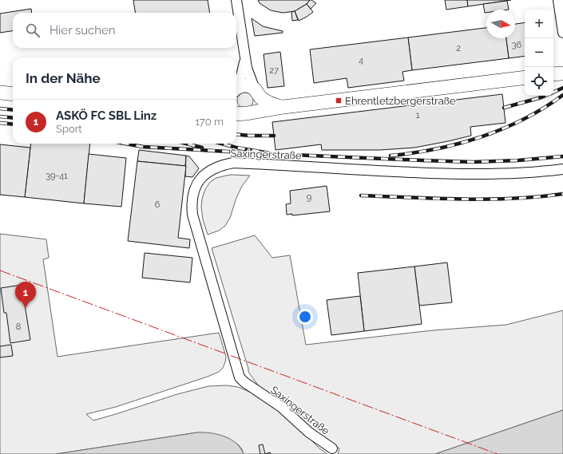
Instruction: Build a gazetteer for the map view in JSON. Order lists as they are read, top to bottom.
{
  "streets": {
    "street": ["Saxingerstraße"]
  },
  "places": {
    "transit": ["Ehrentletzbergerstraße"]
  },
  "house_numbers": [
    "36",
    "2",
    "4",
    "27",
    "1",
    "39-41",
    "9",
    "6",
    "8"
  ],
  "north": "right",
  "page": {
    "map_buttons": ["+", "−"],
    "search": "Hier suchen",
    "heading": "In der Nähe",
    "list": [
      {
        "mark": "1",
        "name": "ASKÖ FC SBL Linz",
        "note": "Sport",
        "value": "170 m"
      }
    ],
    "pins": "1"
  }
}
